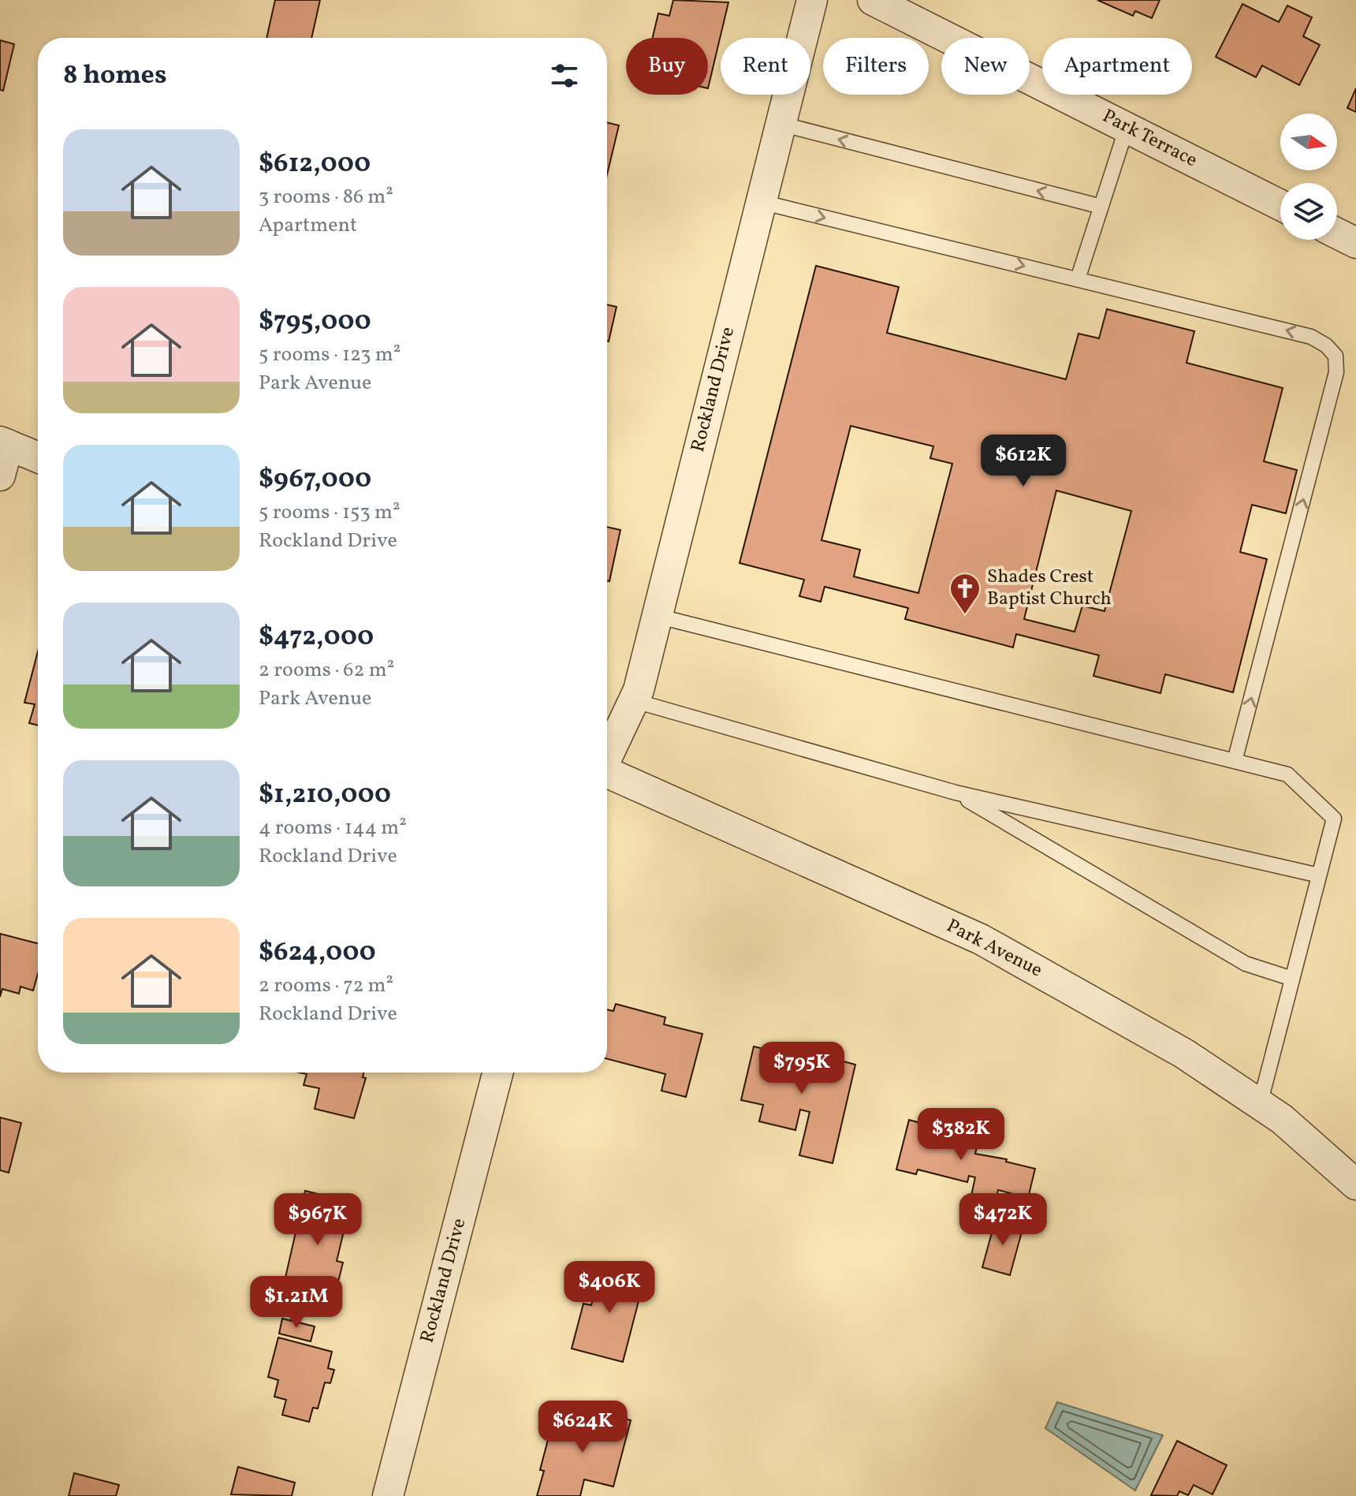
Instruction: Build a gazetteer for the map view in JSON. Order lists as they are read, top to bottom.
{
  "streets": {
    "street": ["Park Terrace", "Rockland Drive", "Park Avenue"]
  },
  "places": {
    "church": ["Shades Crest Baptist Church"]
  },
  "north": "right",
  "page": {
    "chip": [
      "Buy",
      "Rent",
      "Filters",
      "New",
      "Apartment"
    ],
    "heading": "8 homes",
    "list": [
      {
        "name": "$612,000",
        "note": "3 rooms · 86 m² · Apartment"
      },
      {
        "name": "$795,000",
        "note": "5 rooms · 123 m² · Park Avenue"
      },
      {
        "name": "$967,000",
        "note": "5 rooms · 153 m² · Rockland Drive"
      },
      {
        "name": "$472,000",
        "note": "2 rooms · 62 m² · Park Avenue"
      },
      {
        "name": "$1,210,000",
        "note": "4 rooms · 144 m² · Rockland Drive"
      },
      {
        "name": "$624,000",
        "note": "2 rooms · 72 m² · Rockland Drive"
      }
    ],
    "price": [
      "$612K",
      "$795K",
      "$382K",
      "$967K",
      "$472K",
      "$406K",
      "$1.21M",
      "$624K"
    ]
  }
}
